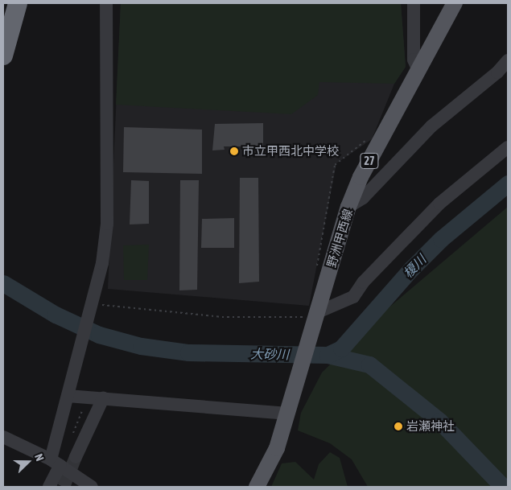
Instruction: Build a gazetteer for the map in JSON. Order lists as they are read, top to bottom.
{
  "streets": {
    "main road": ["27", "野洲甲西線"]
  },
  "water": ["榎川", "大砂川"],
  "places": ["市立甲西北中学校", "岩瀬神社"],
  "north": "right"
}
